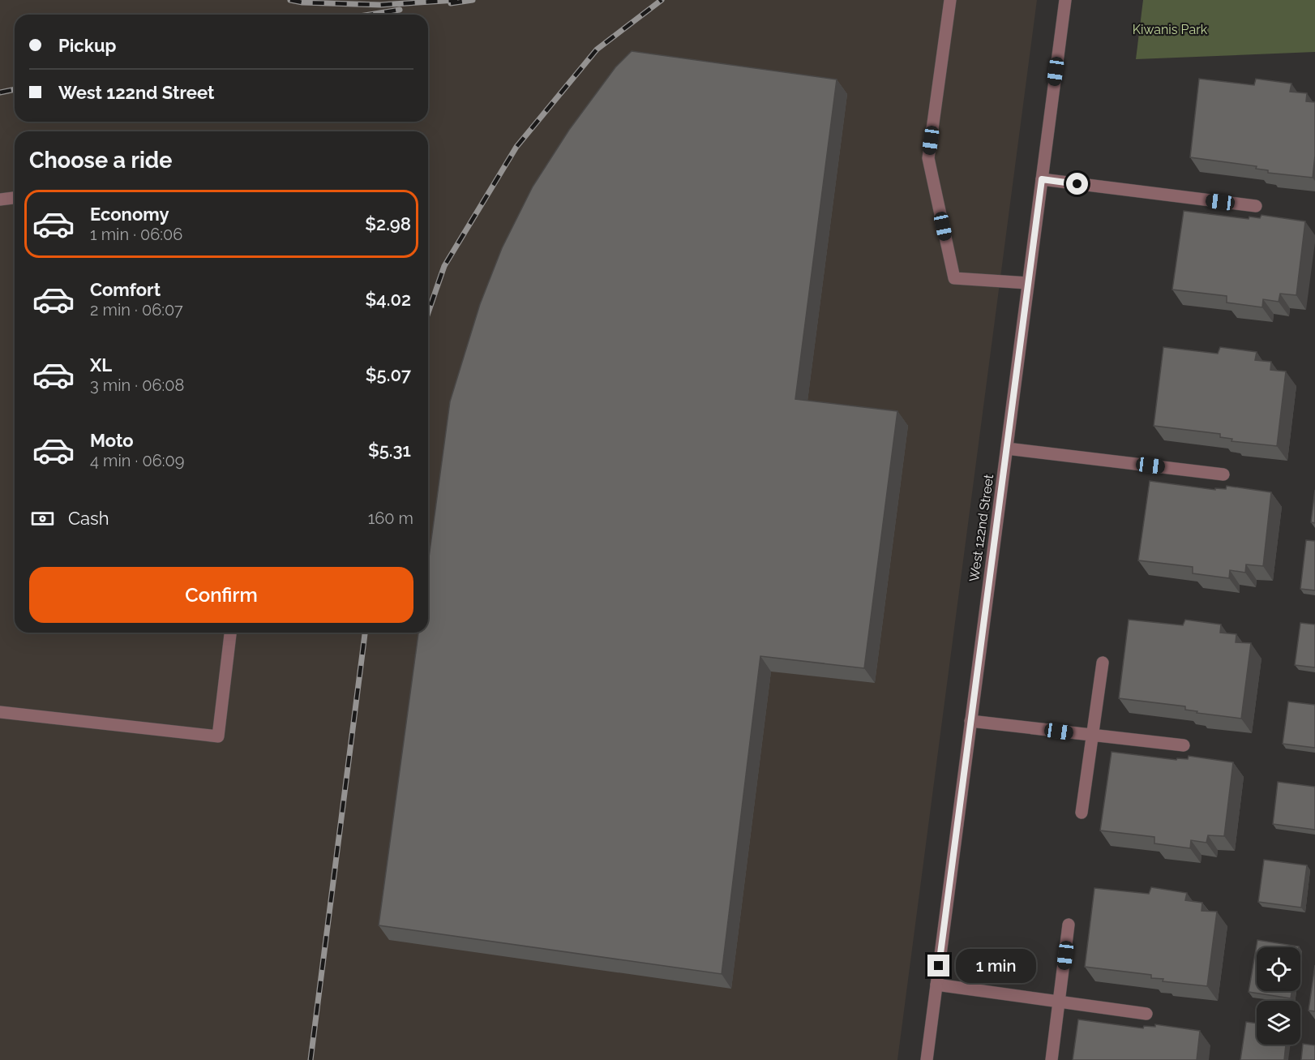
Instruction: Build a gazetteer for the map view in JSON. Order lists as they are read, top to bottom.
{
  "streets": {
    "street": ["West 122nd Street"]
  },
  "parks": ["Kiwanis Park"],
  "page": {
    "banner": ["Pickup", "West 122nd Street"],
    "heading": "Choose a ride",
    "list": [
      {
        "name": "Economy",
        "note": "1 min · 06:06",
        "value": "$2.98"
      },
      {
        "name": "Comfort",
        "note": "2 min · 06:07",
        "value": "$4.02"
      },
      {
        "name": "XL",
        "note": "3 min · 06:08",
        "value": "$5.07"
      },
      {
        "name": "Moto",
        "note": "4 min · 06:09",
        "value": "$5.31"
      }
    ],
    "pay": ["Cash", "160 m"],
    "buttons": "Confirm",
    "bubble": "1 min"
  }
}
